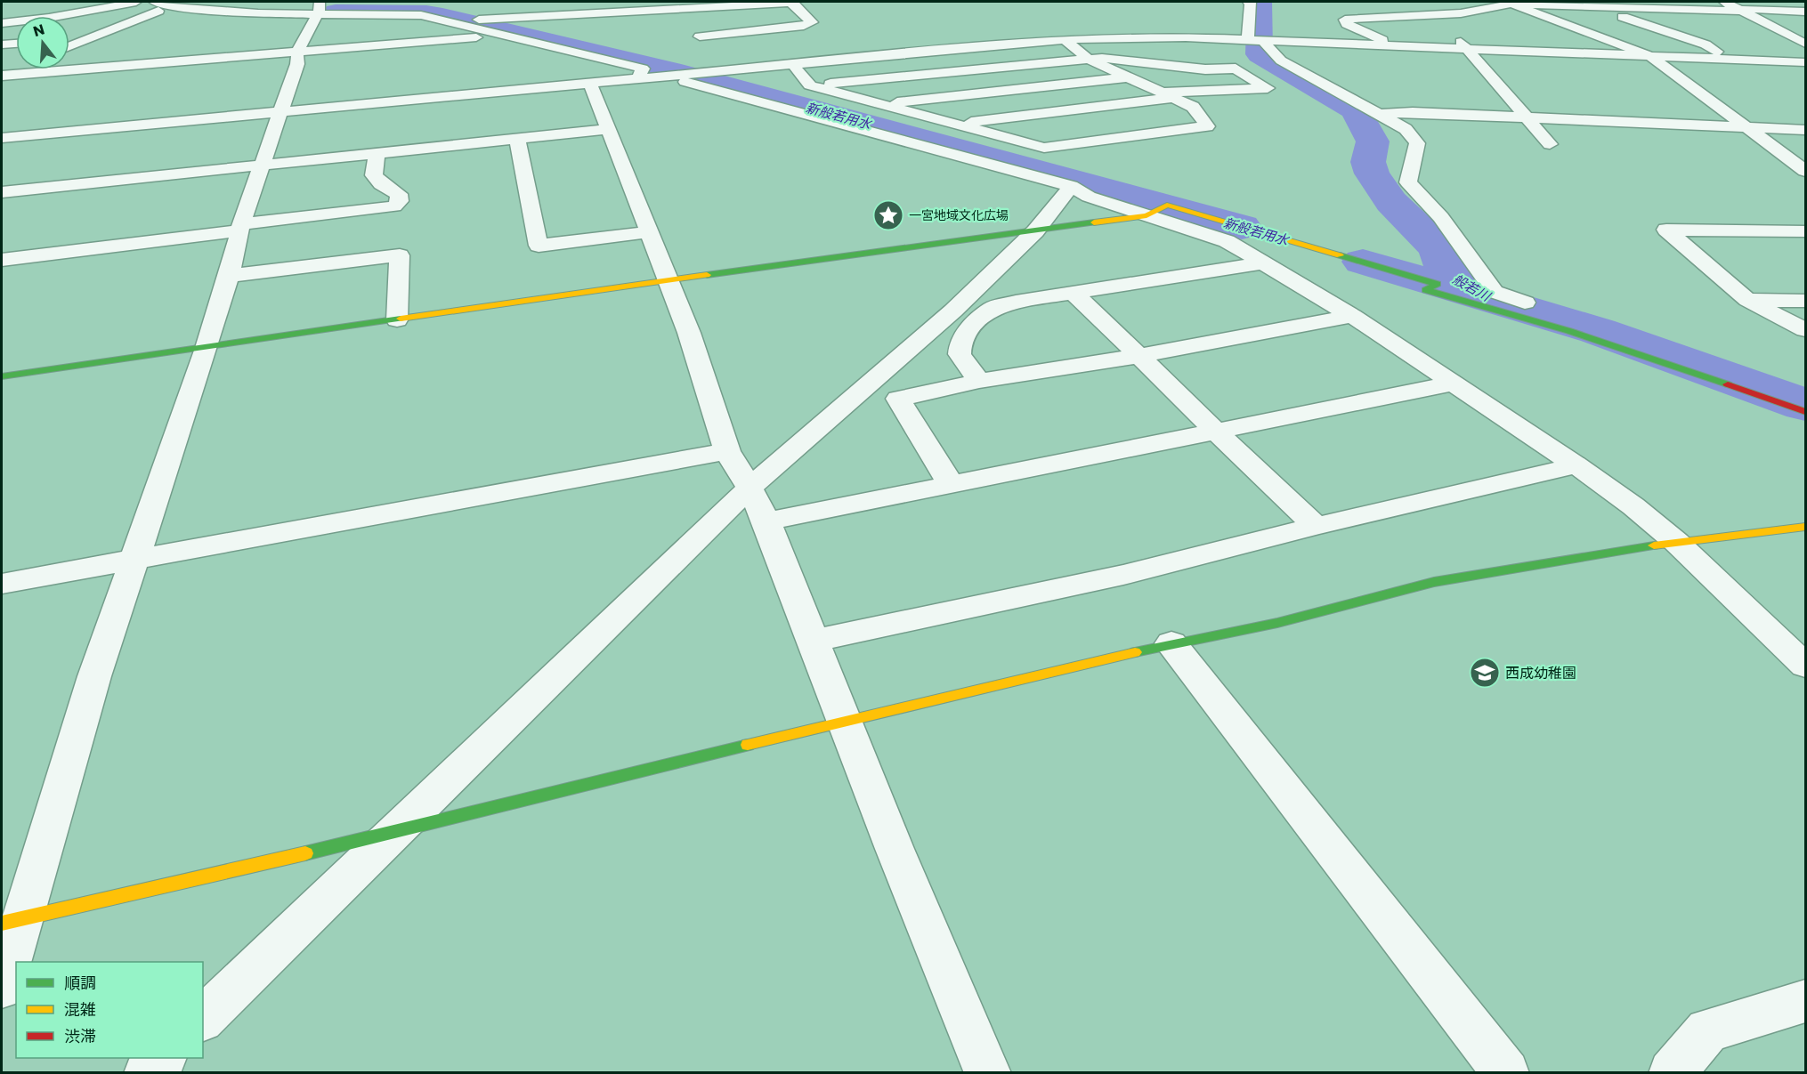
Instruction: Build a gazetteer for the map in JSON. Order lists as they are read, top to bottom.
{
  "water": ["新般若用水", "般若川"],
  "places": {
    "place": ["一宮地域文化広場"],
    "school or university": ["西成幼稚園"]
  },
  "legend": ["順調", "混雑", "渋滞"],
  "north": "top"
}
